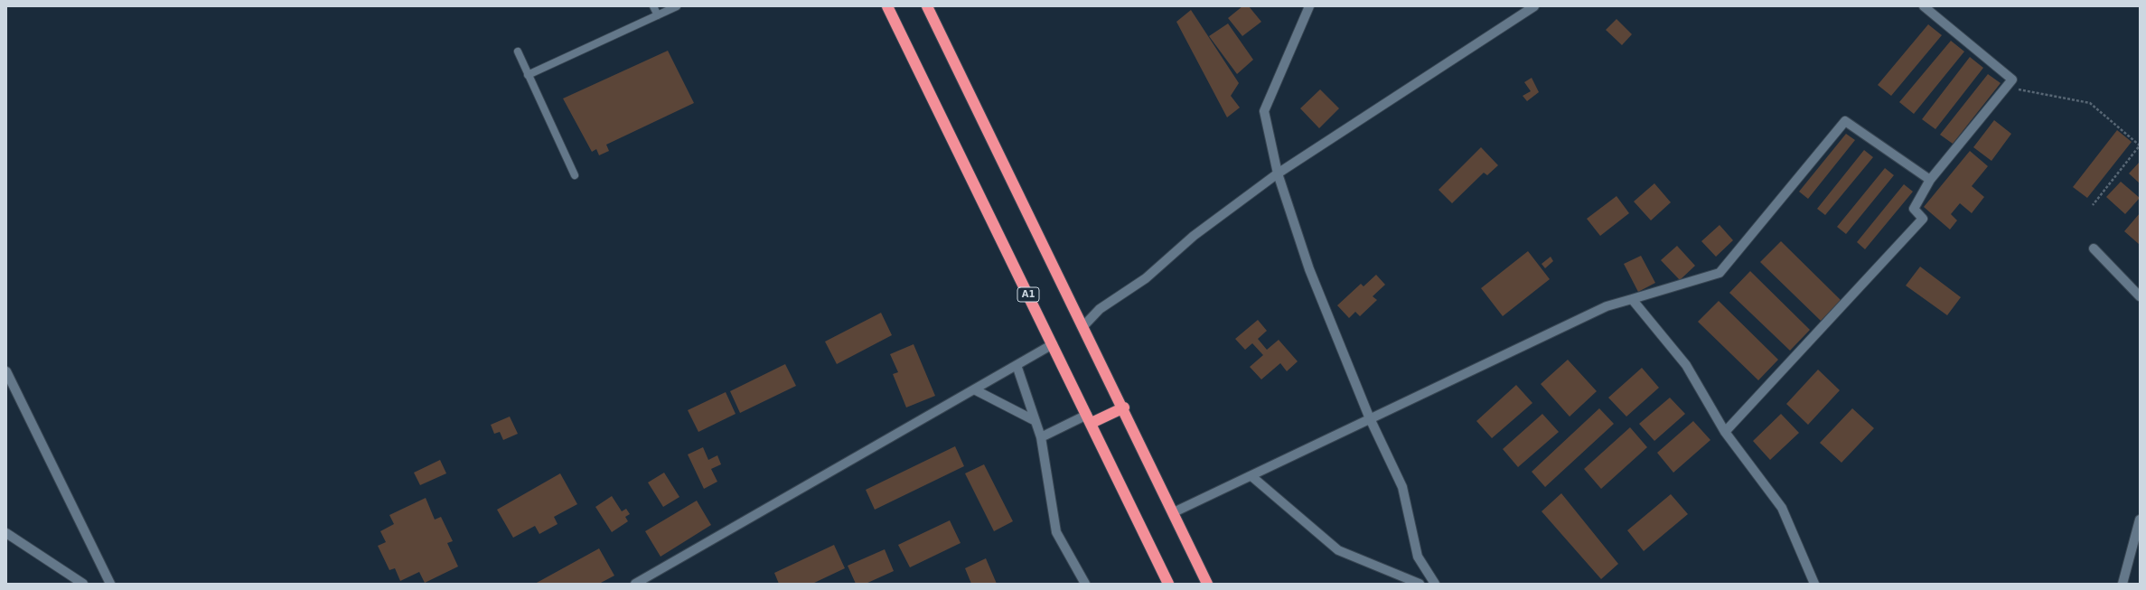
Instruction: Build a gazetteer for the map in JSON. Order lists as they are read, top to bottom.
{
  "streets": {
    "highway": ["A1"]
  }
}
